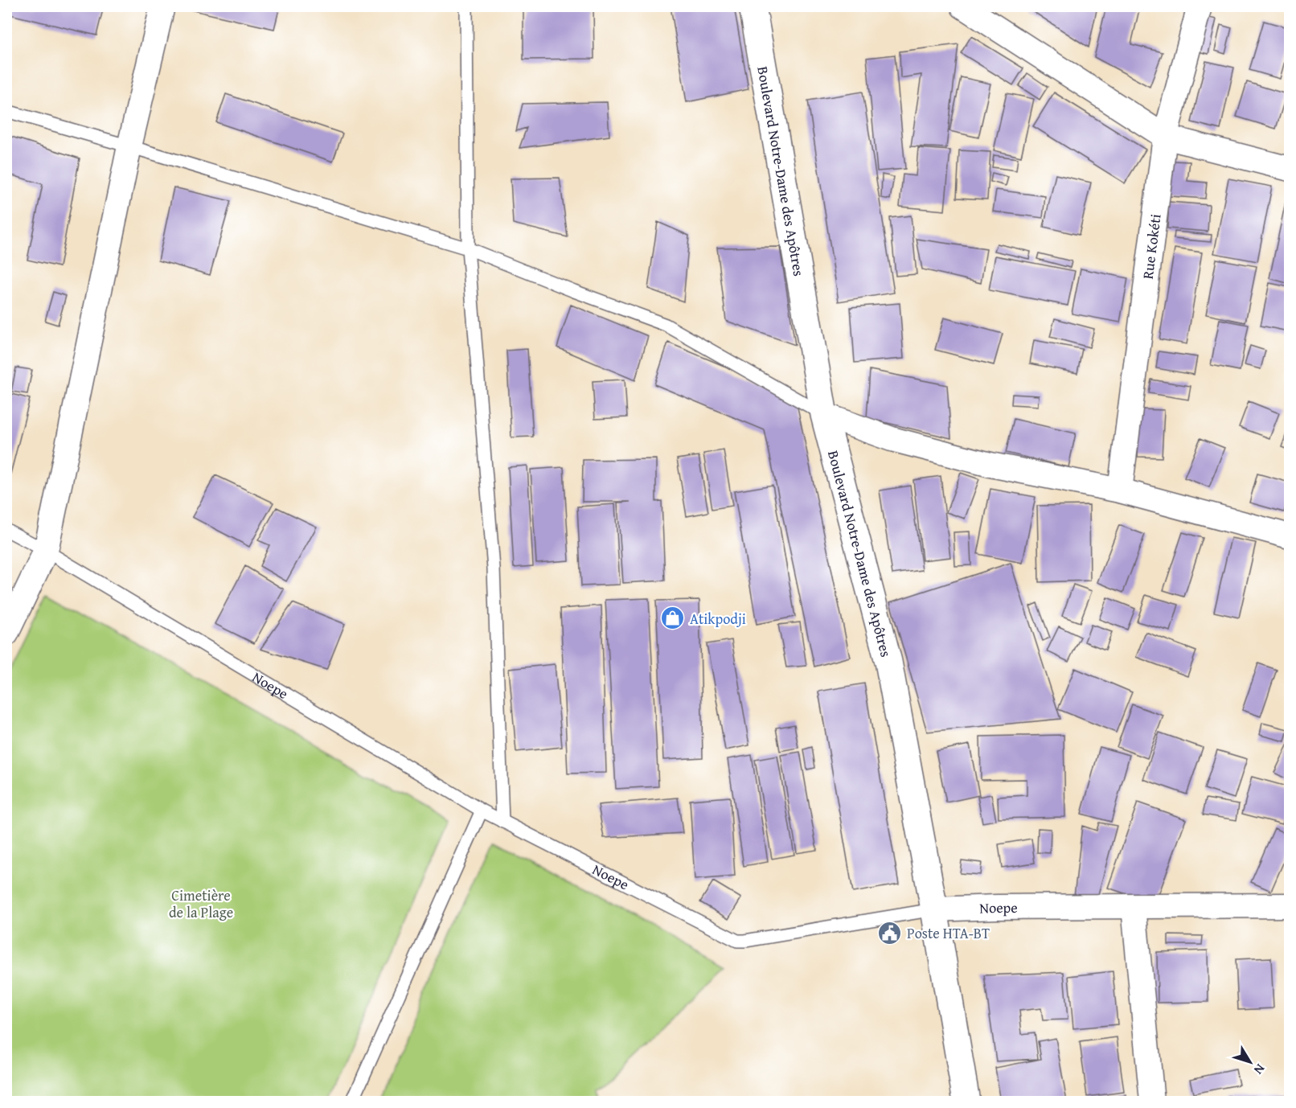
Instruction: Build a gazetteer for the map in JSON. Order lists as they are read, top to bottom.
{
  "streets": {
    "street": ["Boulevard Notre-Dame des Apôtres", "Rue Kokéti", "Noepe"]
  },
  "crossings": [
    ["Boulevard Notre-Dame des Apôtres", "Noepe"]
  ],
  "parks": ["Cimetière de la Plage"],
  "places": {
    "shop": ["Atikpodji"],
    "public building": ["Poste HTA-BT"]
  },
  "north": "bottom right"
}
